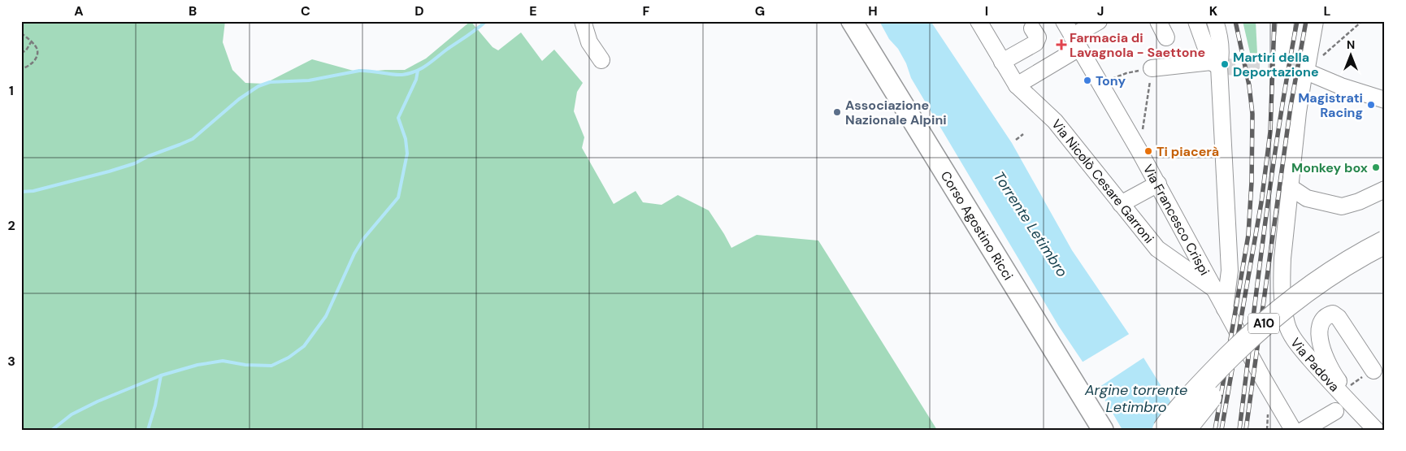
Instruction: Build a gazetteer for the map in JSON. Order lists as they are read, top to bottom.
{
  "streets": {
    "highway": ["A10"],
    "main road": ["Corso Agostino Ricci"],
    "street": ["Via Nicolò Cesare Garroni", "Via Francesco Crispi", "Via Padova"]
  },
  "crossings": [
    ["Via Nicolò Cesare Garroni", "Via Francesco Crispi"]
  ],
  "water": ["Torrente Letimbro", "Argine torrente Letimbro"],
  "places": {
    "health": ["Farmacia di Lavagnola - Saettone"],
    "other": [
      "Martiri della Deportazione",
      "Tony",
      "Magistrati Racing",
      "Associazione Nazionale Alpini",
      "Ti piacerà",
      "Monkey box"
    ]
  },
  "north": "top",
  "grid": {
    "columns": [
      "A",
      "B",
      "C",
      "D",
      "E",
      "F",
      "G",
      "H",
      "I",
      "J",
      "K",
      "L"
    ],
    "rows": ["1", "2", "3"]
  }
}
